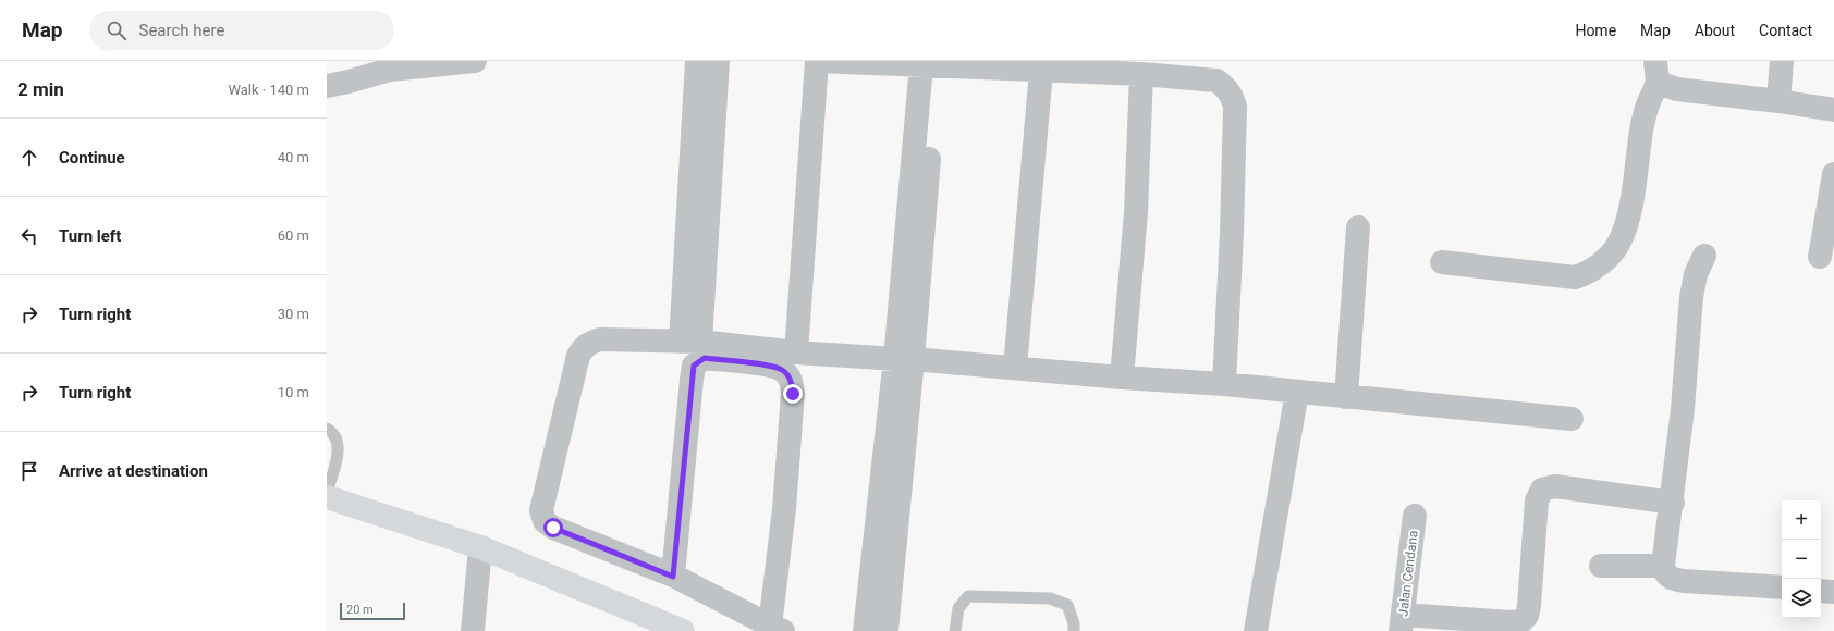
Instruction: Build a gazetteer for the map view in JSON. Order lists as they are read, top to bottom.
{
  "streets": {
    "street": ["Jalan Cendana"]
  },
  "scale_bar": "20 m",
  "page": {
    "header": "Map",
    "search": "Search here",
    "nav": [
      "Home",
      "Map",
      "About",
      "Contact"
    ],
    "heading": ["2 min", "Walk · 140 m"],
    "list": [
      ["Continue", "40 m"],
      ["Turn left", "60 m"],
      ["Turn right", "30 m"],
      ["Turn right", "10 m"],
      "Arrive at destination"
    ],
    "map_buttons": ["+", "−"],
    "scale": "20 m"
  }
}
